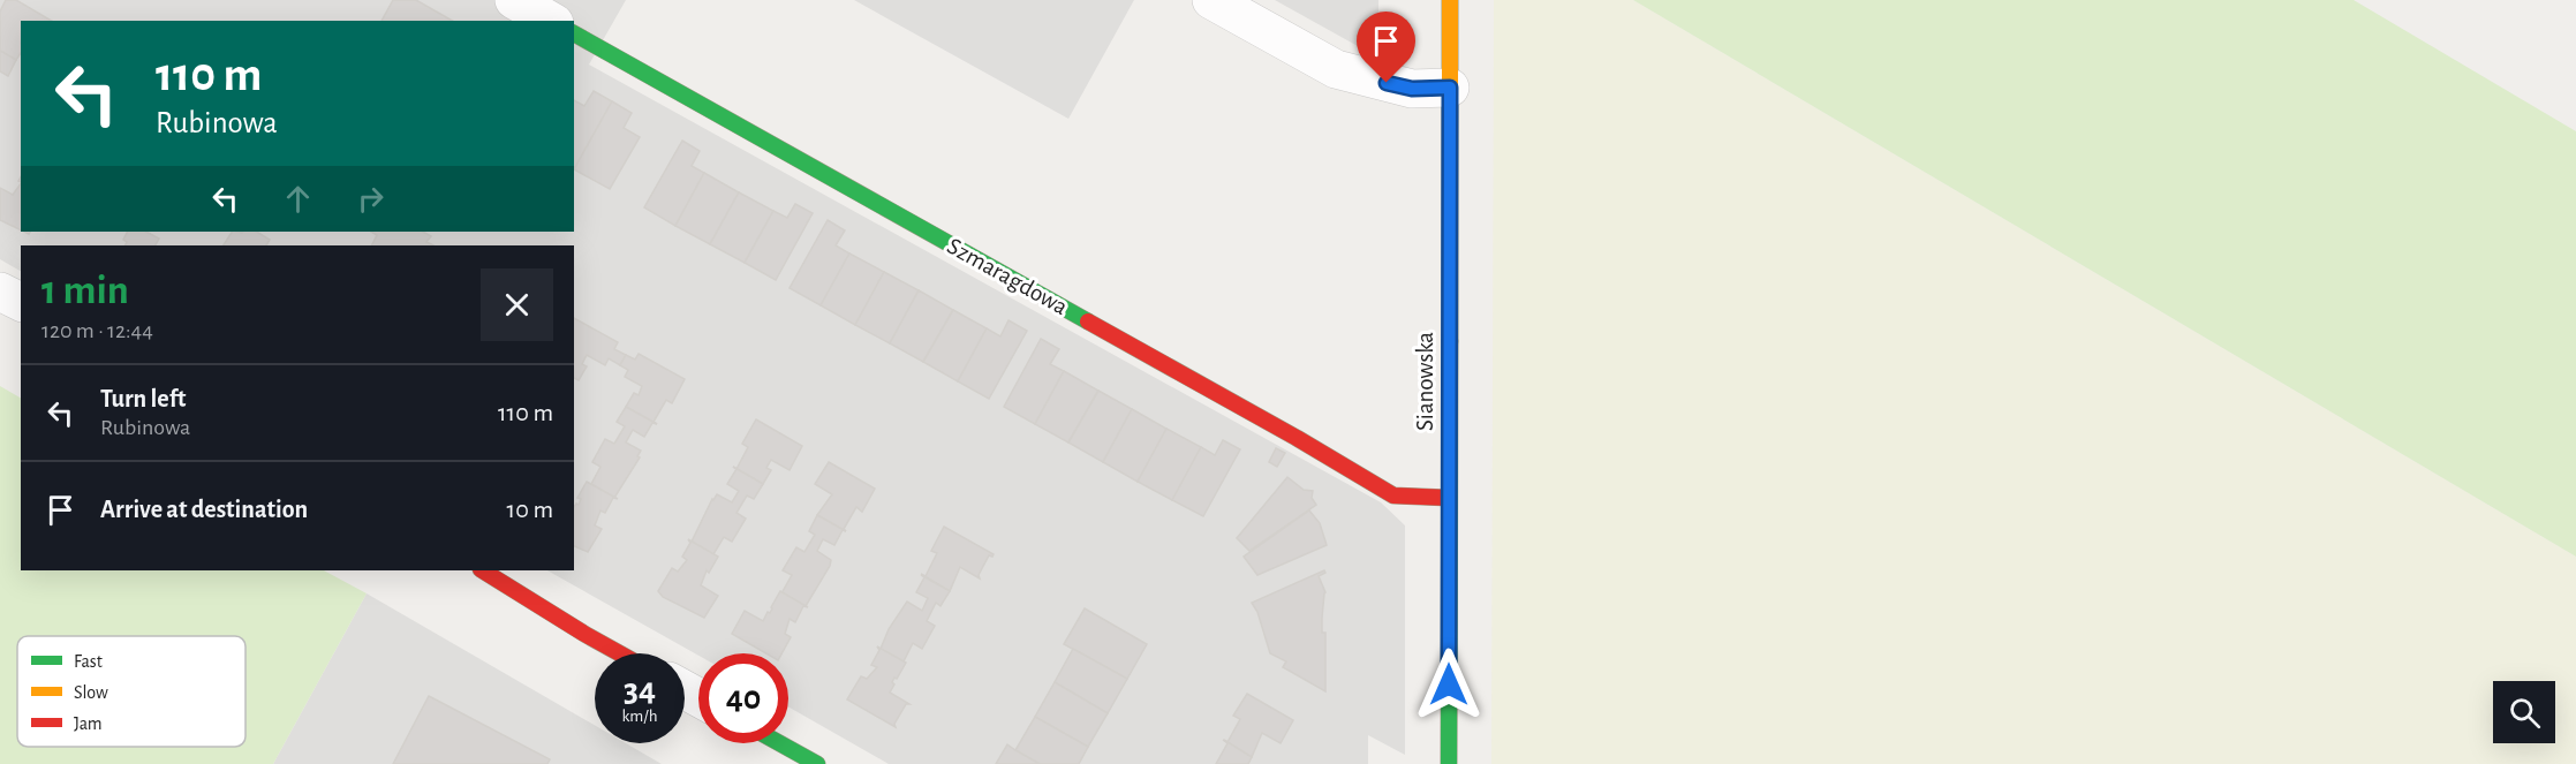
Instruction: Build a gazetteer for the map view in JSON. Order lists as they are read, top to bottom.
{
  "streets": {
    "street": ["Szmaragdowa", "Sianowska"]
  },
  "crossings": [
    ["Szmaragdowa", "Sianowska"]
  ],
  "legend": ["Fast", "Slow", "Jam"],
  "page": {
    "turn": ["110 m", "Rubinowa"],
    "heading": ["1 min", "120 m · 12:44"],
    "list": [
      {
        "name": "Turn left",
        "note": "Rubinowa",
        "value": "110 m"
      },
      {
        "name": "Arrive at destination",
        "value": "10 m"
      }
    ],
    "speed": "34 km/h",
    "limit": "40"
  }
}
